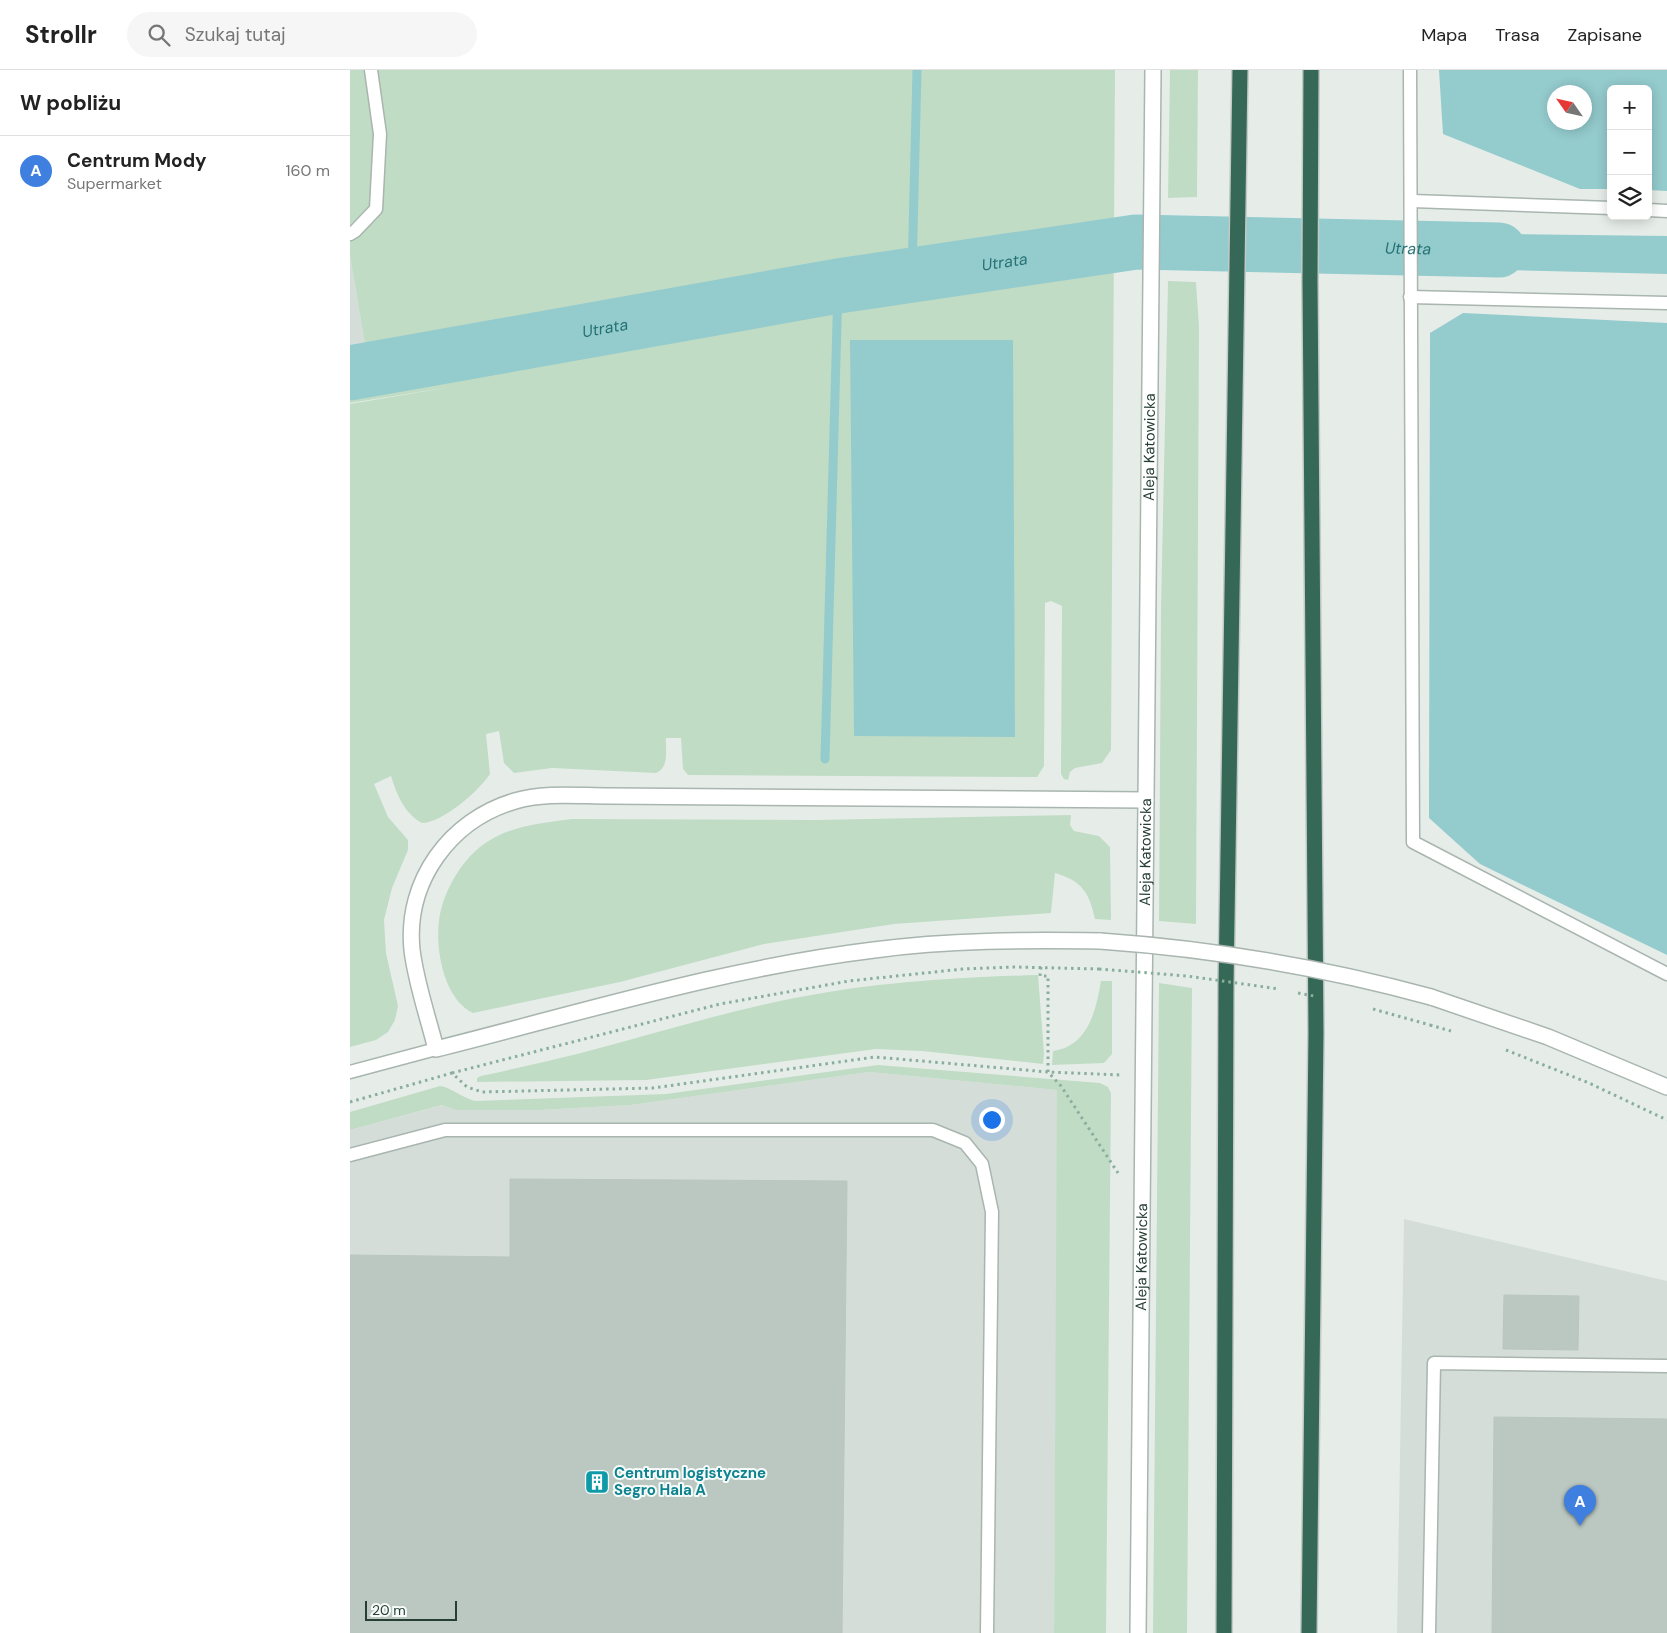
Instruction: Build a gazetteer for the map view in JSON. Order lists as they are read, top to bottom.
{
  "streets": {
    "street": ["Aleja Katowicka"]
  },
  "water": ["Utrata"],
  "places": {
    "building": ["Centrum logistyczne Segro Hala A"]
  },
  "scale_bar": "20 m",
  "north": "top left",
  "page": {
    "header": "Strollr",
    "search": "Szukaj tutaj",
    "nav": ["Mapa", "Trasa", "Zapisane"],
    "heading": "W pobliżu",
    "map_buttons": ["+", "−"],
    "list": [
      {
        "mark": "A",
        "name": "Centrum Mody",
        "note": "Supermarket",
        "value": "160 m"
      }
    ],
    "pins": "A",
    "scale": "20 m"
  }
}
